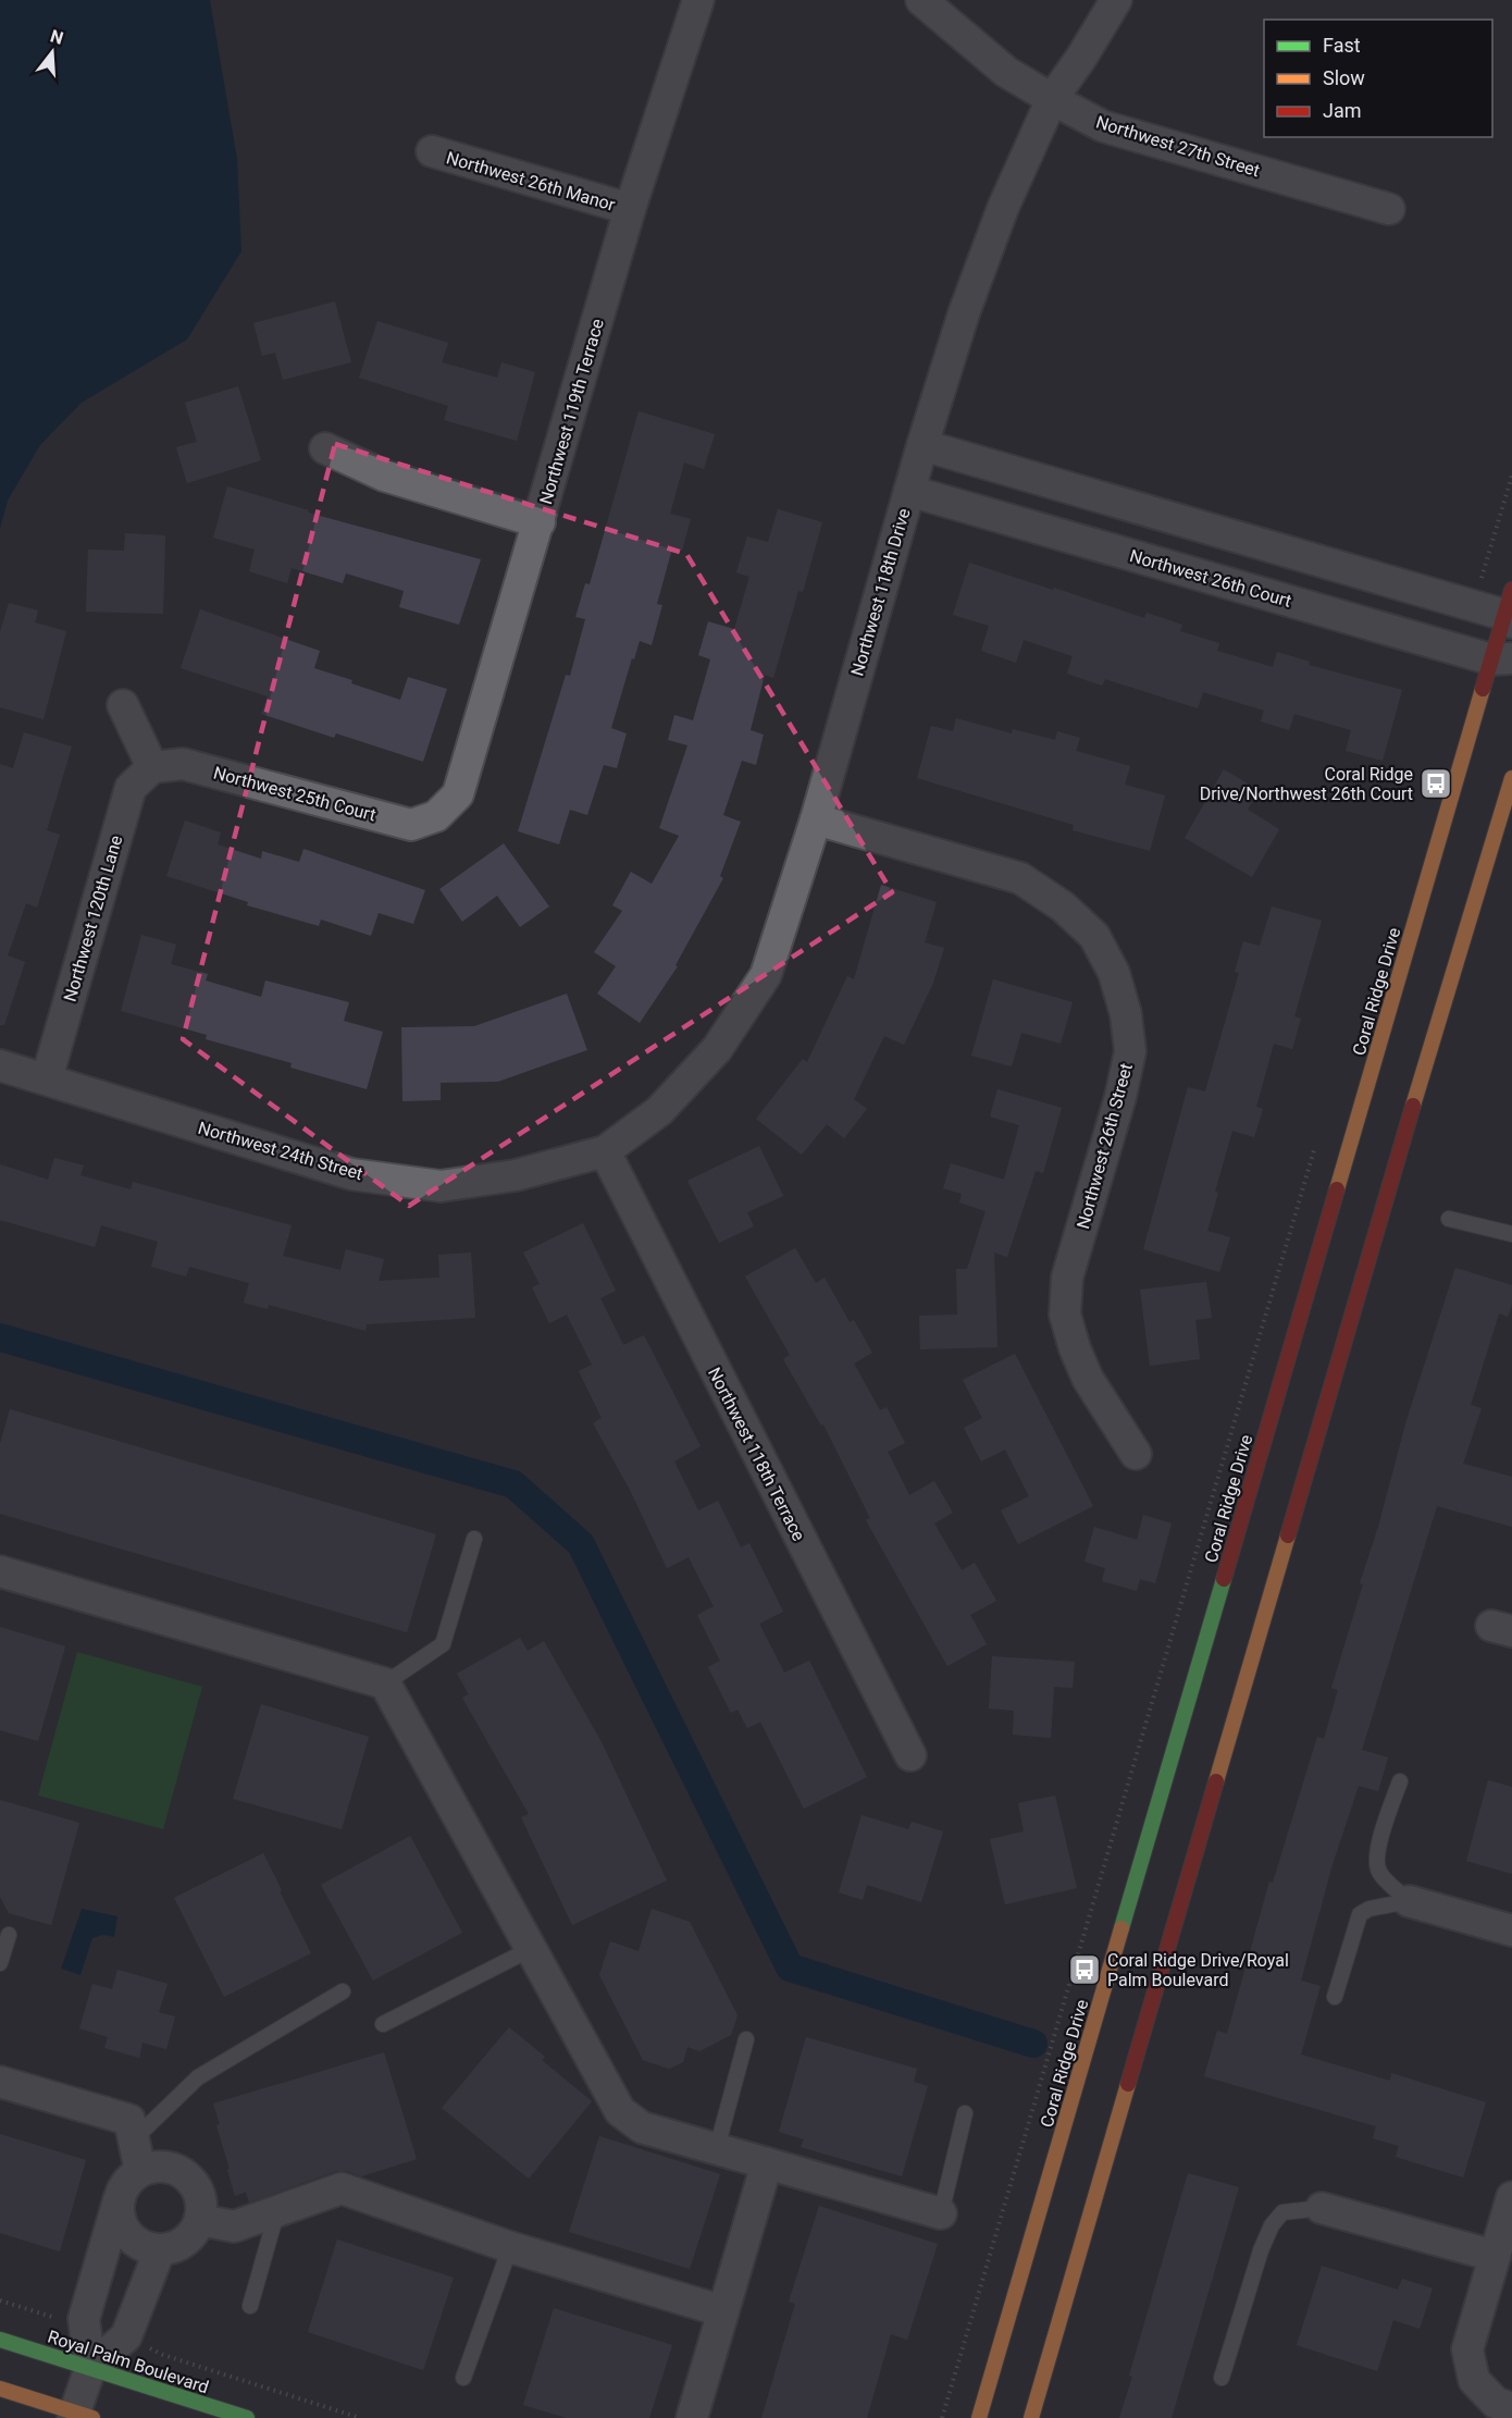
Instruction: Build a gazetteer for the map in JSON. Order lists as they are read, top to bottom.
{
  "streets": {
    "main road": ["Coral Ridge Drive", "Royal Palm Boulevard"],
    "street": [
      "Northwest 27th Street",
      "Northwest 26th Manor",
      "Northwest 119th Terrace",
      "Northwest 26th Court",
      "Northwest 118th Drive",
      "Northwest 25th Court",
      "Northwest 120th Lane",
      "Northwest 26th Street",
      "Northwest 24th Street",
      "Northwest 118th Terrace"
    ]
  },
  "crossings": [
    ["Northwest 27th Street", "Northwest 118th Drive"],
    ["Northwest 26th Manor", "Northwest 119th Terrace"],
    ["Northwest 119th Terrace", "Northwest 25th Court"],
    ["Northwest 26th Court", "Northwest 118th Drive"],
    ["Northwest 26th Court", "Coral Ridge Drive"],
    ["Northwest 118th Drive", "Northwest 26th Street"],
    ["Northwest 118th Drive", "Northwest 24th Street"],
    ["Northwest 118th Drive", "Northwest 118th Terrace"],
    ["Northwest 25th Court", "Northwest 120th Lane"],
    ["Northwest 120th Lane", "Northwest 24th Street"],
    ["Northwest 24th Street", "Northwest 118th Terrace"]
  ],
  "places": {
    "bus stop": ["Coral Ridge Drive/Northwest 26th Court", "Coral Ridge Drive/Royal Palm Boulevard"]
  },
  "legend": ["Fast", "Slow", "Jam"],
  "north": "top"
}
